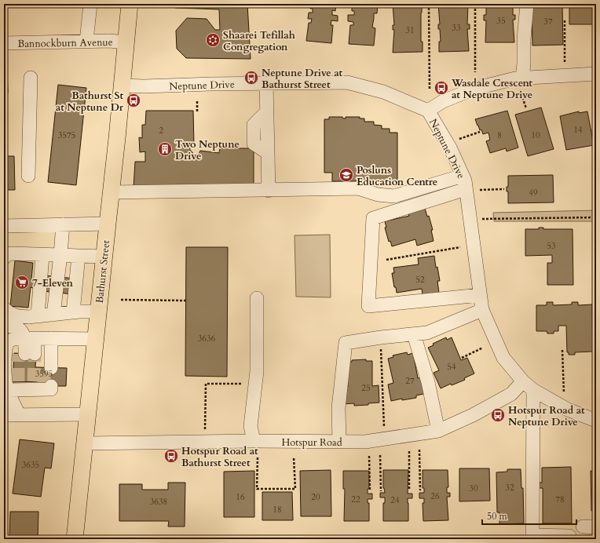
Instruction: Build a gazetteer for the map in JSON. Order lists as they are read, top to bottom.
{
  "streets": {
    "main road": ["Bathurst Street"],
    "street": ["Bannockburn Avenue", "Neptune Drive", "Hotspur Road"]
  },
  "crossings": [
    ["Bannockburn Avenue", "Bathurst Street"],
    ["Neptune Drive", "Bathurst Street"],
    ["Neptune Drive", "Hotspur Road"],
    ["Bathurst Street", "Hotspur Road"]
  ],
  "places": {
    "synagogue": ["Shaarei Tefillah Congregation"],
    "bus stop": [
      "Neptune Drive at Bathurst Street",
      "Wasdale Crescent at Neptune Drive",
      "Bathurst St at Neptune Dr",
      "Hotspur Road at Neptune Drive",
      "Hotspur Road at Bathurst Street"
    ],
    "building": ["Two Neptune Drive"],
    "school or university": ["Posluns Education Centre"],
    "supermarket": ["7-Eleven"]
  },
  "house_numbers": [
    "35",
    "37",
    "33",
    "31",
    "14",
    "2",
    "3575",
    "8",
    "10",
    "49",
    "53",
    "52",
    "3636",
    "54",
    "3595",
    "27",
    "25",
    "3635",
    "32",
    "30",
    "26",
    "16",
    "20",
    "22",
    "78",
    "24",
    "3638",
    "18"
  ],
  "scale_bar": "50 m"
}
